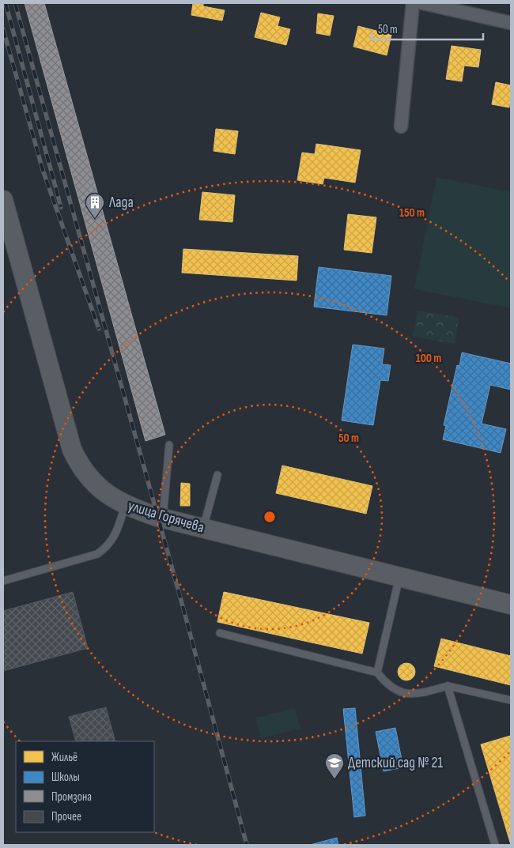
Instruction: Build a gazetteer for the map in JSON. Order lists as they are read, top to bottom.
{
  "streets": {
    "main road": ["улица Горячева"]
  },
  "places": {
    "building": ["Лада"],
    "school or university": ["Детский сад № 21"]
  },
  "legend": [
    "Жильё",
    "Школы",
    "Промзона",
    "Прочее"
  ],
  "scale_bar": "50 m",
  "rings": ["150 m", "100 m", "50 m"]
}
